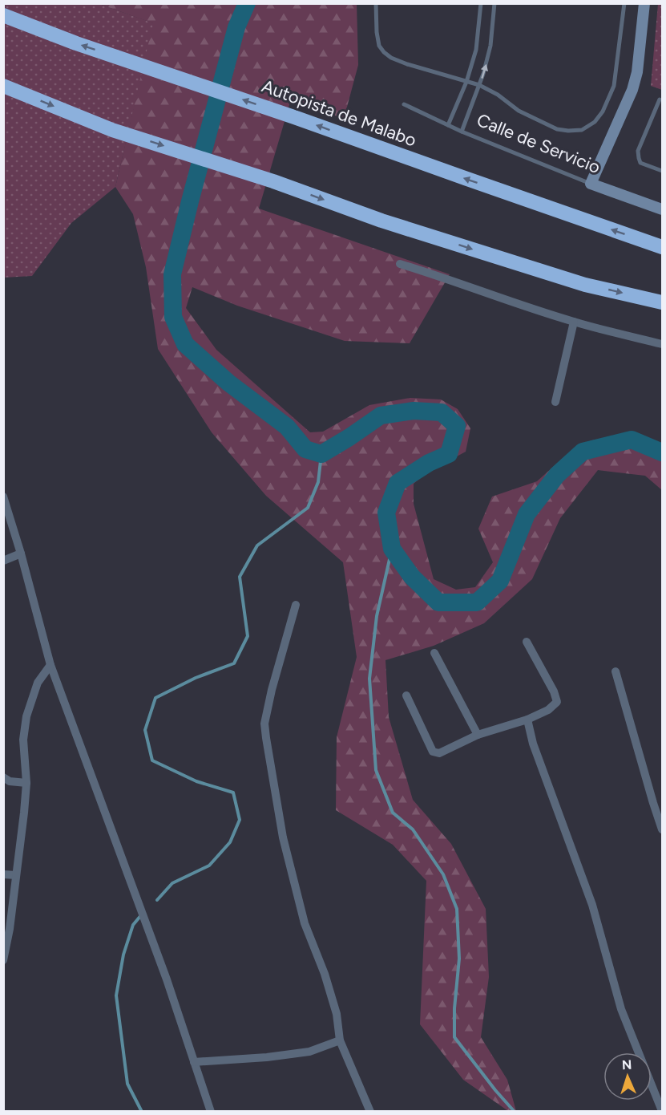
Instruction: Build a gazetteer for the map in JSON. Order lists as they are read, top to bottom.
{
  "streets": {
    "highway": ["Autopista de Malabo"],
    "street": ["Calle de Servicio"]
  },
  "north": "top"
}
